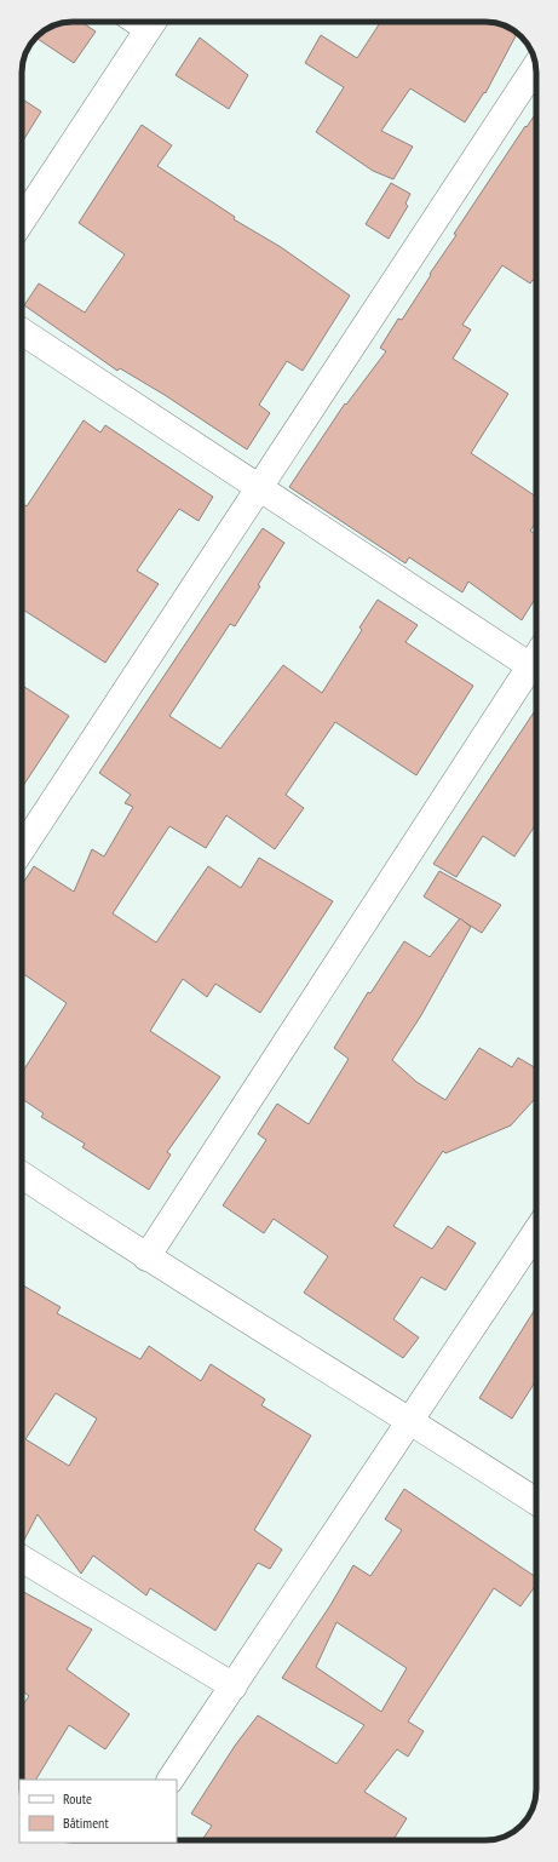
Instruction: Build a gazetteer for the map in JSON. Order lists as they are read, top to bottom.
{
  "legend": ["Route", "Bâtiment"]
}
